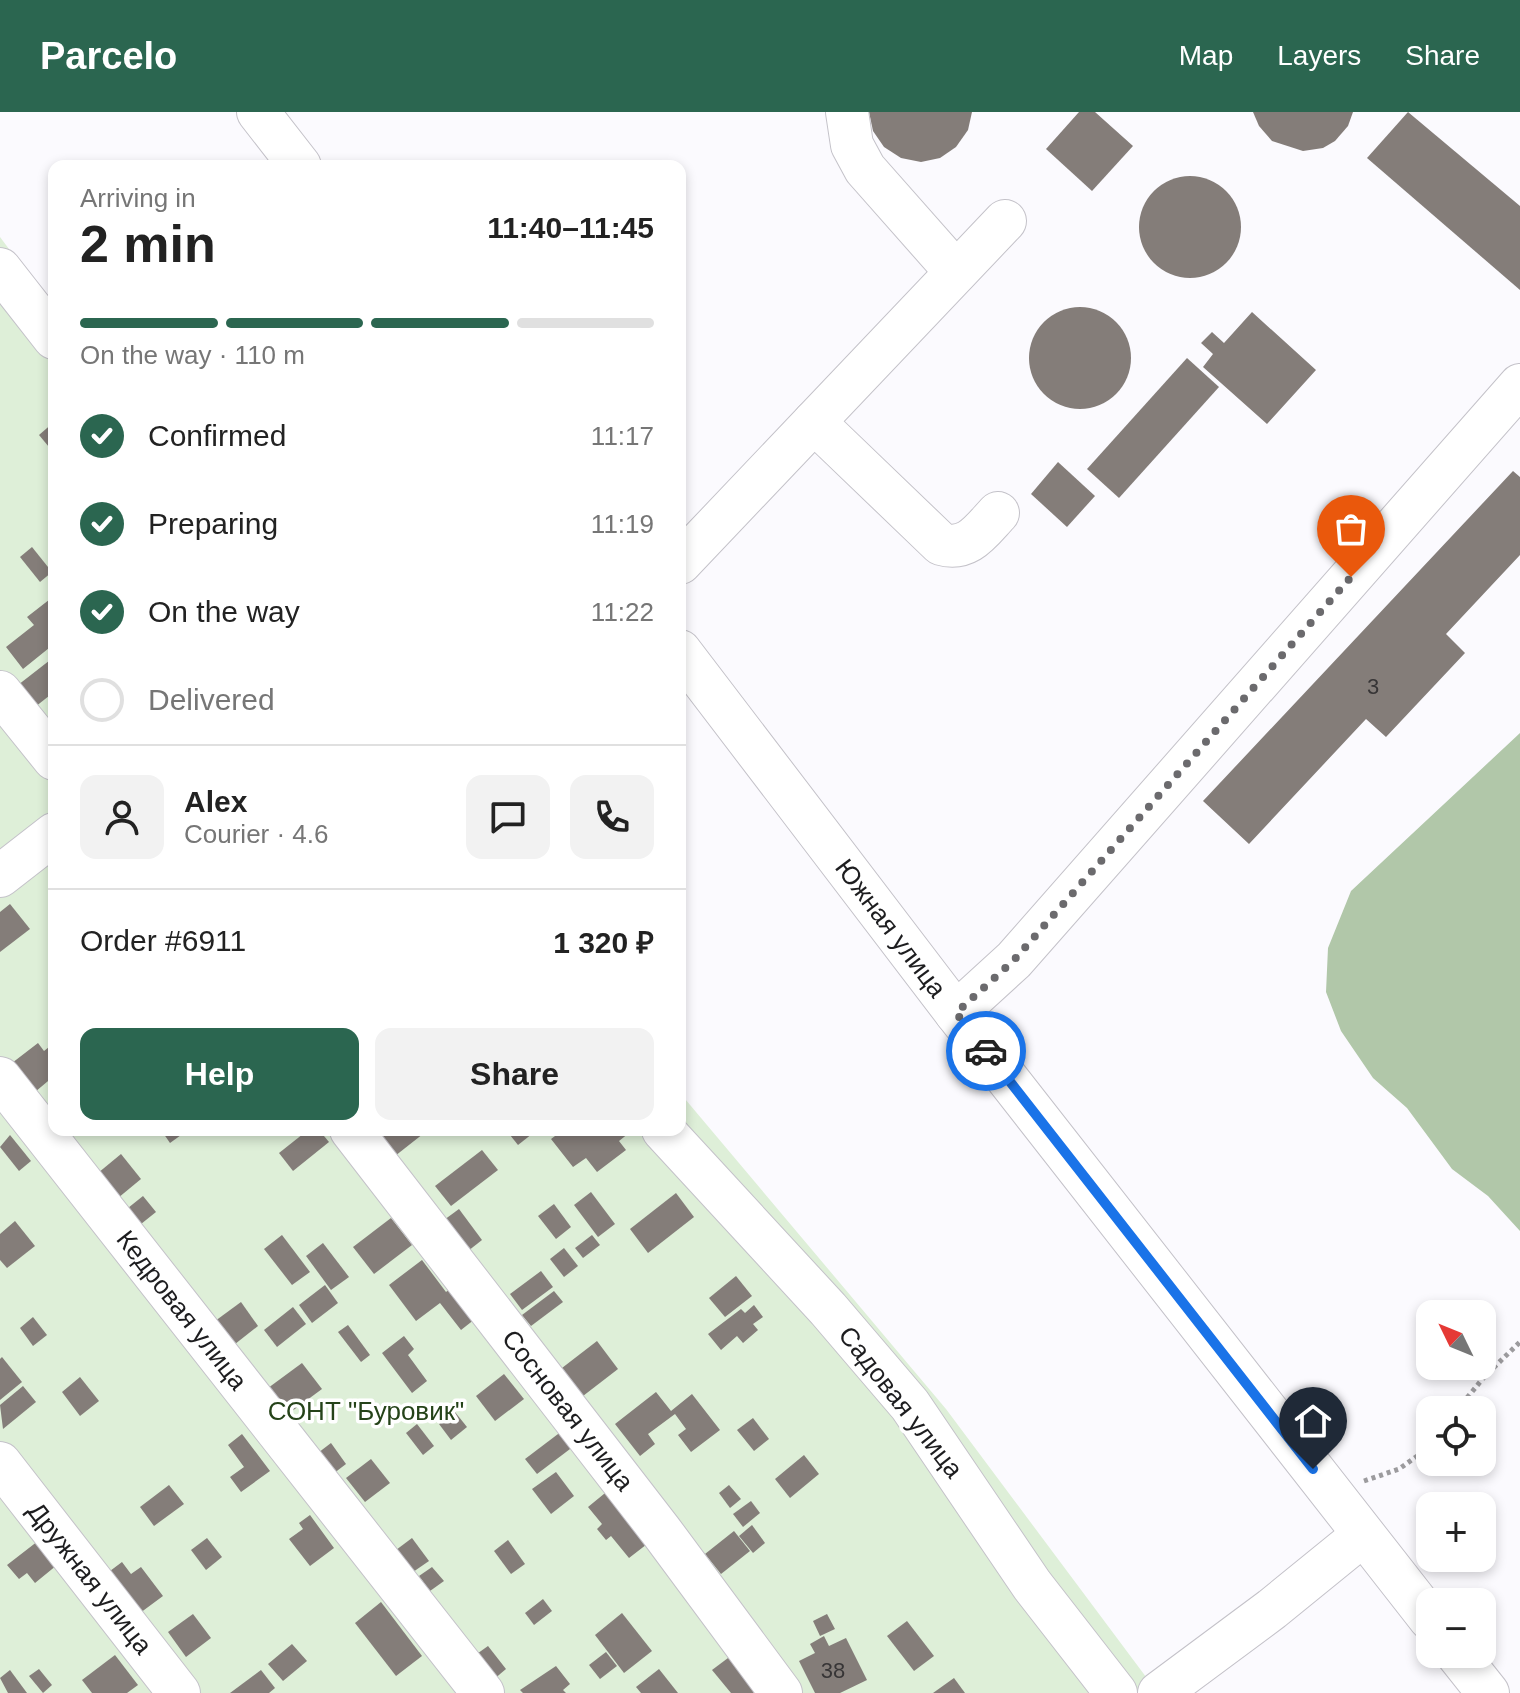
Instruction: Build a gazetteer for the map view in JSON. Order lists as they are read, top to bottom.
{
  "streets": {
    "street": [
      "Южная улица",
      "Кедровая улица",
      "Садовая улица",
      "Сосновая улица",
      "Дружная улица"
    ]
  },
  "parks": ["СОНТ \"Буровик\""],
  "house_numbers": ["3", "38"],
  "north": "top left",
  "page": {
    "header": "Parcelo",
    "nav": ["Map", "Layers", "Share"],
    "heading": ["2 min", "Arriving in", "11:40–11:45"],
    "panel": [
      "Alex",
      "Courier · 4.6",
      "Order #6911",
      "1 320 ₽"
    ],
    "bar": "On the way · 110 m",
    "list": [
      ["Confirmed", "11:17"],
      ["Preparing", "11:19"],
      ["On the way", "11:22"],
      "Delivered"
    ],
    "buttons": ["Help", "Share"],
    "map_buttons": ["+", "−"]
  }
}
